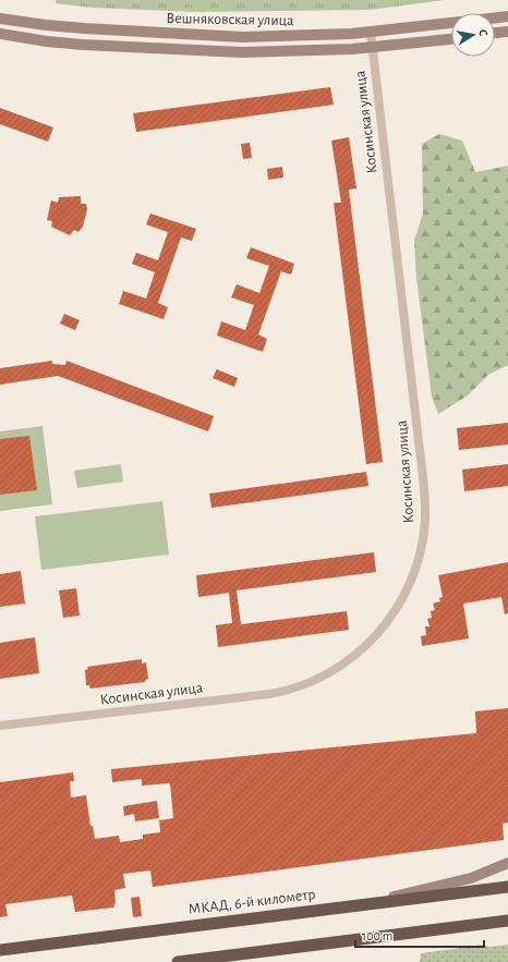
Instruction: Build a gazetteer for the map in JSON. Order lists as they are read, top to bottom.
{
  "streets": {
    "highway": ["МКАД, 6-й километр"],
    "main road": ["Вешняковская улица"],
    "street": ["Косинская улица"]
  },
  "crossings": [
    ["Вешняковская улица", "Косинская улица"]
  ],
  "scale_bar": "100 m",
  "north": "right"
}
